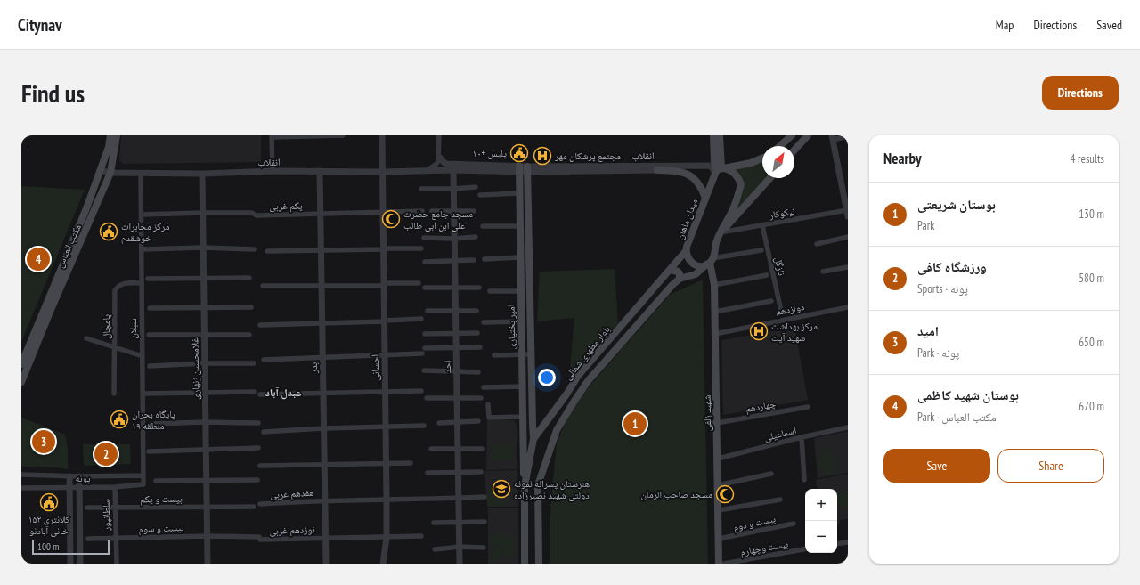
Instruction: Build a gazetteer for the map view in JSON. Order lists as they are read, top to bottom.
{
  "streets": {
    "main road": [
      "میدان ماهان",
      "مکتب العباس",
      "امیر بختیاری",
      "بلوار مطهری شمالی",
      "شهید زلفی"
    ],
    "street": [
      "انقلاب",
      "یکم غربی",
      "نیکوکار",
      "نازگل",
      "دوازدهم",
      "پامچال",
      "سبلان",
      "احد",
      "بدر",
      "احسانی",
      "غلامحسین زنهاری",
      "چهاردهم",
      "اسماعیلی",
      "پونه",
      "هفدهم غربی",
      "بیست و یکم",
      "سلطانپور",
      "بیست و دوم",
      "بیست و سوم",
      "نوزدهم غربی",
      "بیست وچهارم"
    ]
  },
  "crossings": [
    ["انقلاب", "میدان ماهان"],
    ["انقلاب", "مکتب العباس"],
    ["انقلاب", "امیر بختیاری"],
    ["انقلاب", "سبلان"],
    ["انقلاب", "احد"],
    ["انقلاب", "بدر"],
    ["انقلاب", "احسانی"],
    ["انقلاب", "غلامحسین زنهاری"],
    ["یکم غربی", "سبلان"],
    ["یکم غربی", "بدر"],
    ["یکم غربی", "احسانی"],
    ["یکم غربی", "غلامحسین زنهاری"],
    ["نیکوکار", "نازگل"],
    ["میدان ماهان", "بلوار مطهری شمالی"],
    ["میدان ماهان", "شهید زلفی"],
    ["دوازدهم", "شهید زلفی"],
    ["پامچال", "سبلان"],
    ["امیر بختیاری", "بلوار مطهری شمالی"],
    ["سبلان", "پونه"],
    ["بلوار مطهری شمالی", "شهید زلفی"],
    ["احد", "هفدهم غربی"],
    ["بدر", "هفدهم غربی"],
    ["بدر", "نوزدهم غربی"],
    ["احسانی", "هفدهم غربی"],
    ["احسانی", "نوزدهم غربی"],
    ["غلامحسین زنهاری", "بیست و یکم"],
    ["غلامحسین زنهاری", "بیست و سوم"],
    ["چهاردهم", "شهید زلفی"],
    ["شهید زلفی", "اسماعیلی"],
    ["شهید زلفی", "بیست و دوم"],
    ["پونه", "سلطانپور"],
    ["بیست و یکم", "سلطانپور"],
    ["سلطانپور", "بیست و سوم"],
    ["بیست و سوم", "نوزدهم غربی"]
  ],
  "districts": ["عبدل آباد"],
  "places": {
    "public building": [
      "پلیس +۱۰",
      "مرکز مخابرات خوشقدم",
      "پایگاه بحران منطقه ۱۹",
      "کلانتری ۱۵۲ خانی آبادنو"
    ],
    "hospital": ["مجتمع پزشکان مهر", "مرکز بهداشت شهید آیت"],
    "mosque": ["مسجد جامع حضرت علی ابن ابی طالب", "مسجد صاحب الزمان"],
    "school or university": ["هنرستان پسرانه نمونه دولتی شهید نصیرزاده"]
  },
  "scale_bar": "100 m",
  "north": "top right",
  "page": {
    "header": "Citynav",
    "nav": ["Map", "Directions", "Saved"],
    "buttons": [
      "Directions",
      ["Save", "Share"]
    ],
    "title": "Find us",
    "heading": ["Nearby", "4 results"],
    "list": [
      {
        "mark": "1",
        "name": "بوستان شریعتی",
        "note": "Park",
        "value": "130 m"
      },
      {
        "mark": "2",
        "name": "ورزشگاه کافی",
        "note": "Sports · پونه",
        "value": "580 m"
      },
      {
        "mark": "3",
        "name": "امید",
        "note": "Park · پونه",
        "value": "650 m"
      },
      {
        "mark": "4",
        "name": "بوستان شهید کاظمی",
        "note": "Park · مکتب العباس",
        "value": "670 m"
      }
    ],
    "pins": [
      "4",
      "1",
      "3",
      "2"
    ],
    "map_buttons": ["+", "−"],
    "scale": "100 m"
  }
}
